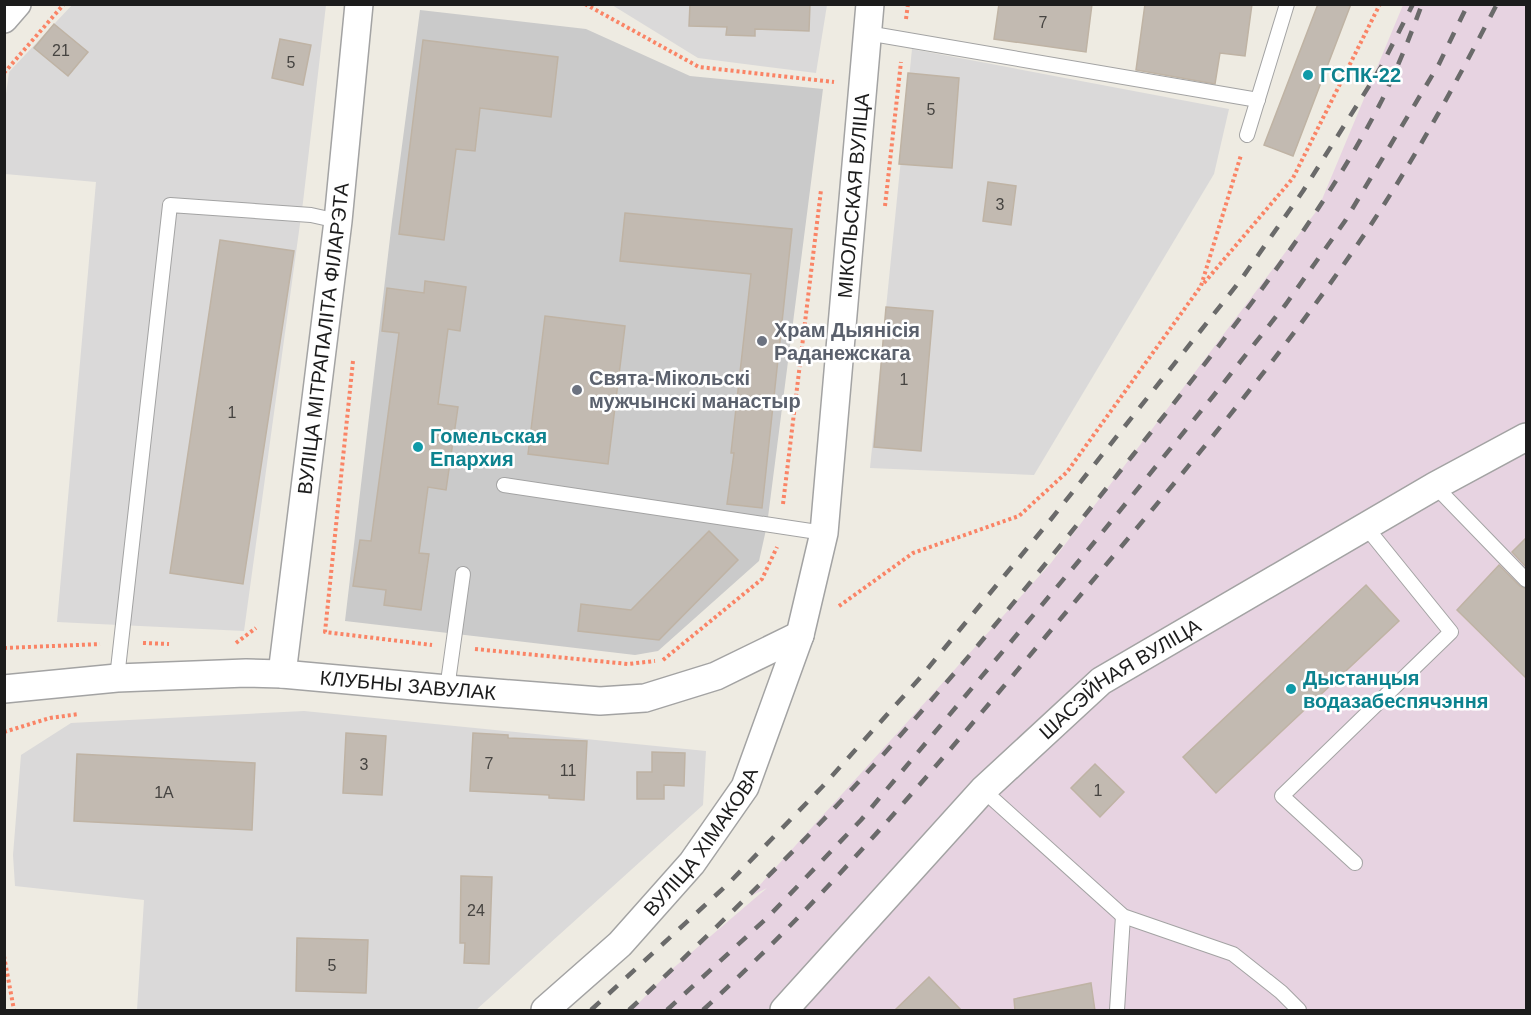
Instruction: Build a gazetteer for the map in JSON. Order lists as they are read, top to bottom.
{
  "streets": {
    "street": [
      "МІКОЛЬСКАЯ ВУЛІЦА",
      "ВУЛІЦА МІТРАПАЛІТА ФІЛАРЭТА",
      "ШАСЭЙНАЯ ВУЛІЦА",
      "КЛУБНЫ ЗАВУЛАК",
      "ВУЛІЦА ХІМАКОВА"
    ]
  },
  "crossings": [
    ["МІКОЛЬСКАЯ ВУЛІЦА", "КЛУБНЫ ЗАВУЛАК"],
    ["МІКОЛЬСКАЯ ВУЛІЦА", "ВУЛІЦА ХІМАКОВА"],
    ["ВУЛІЦА МІТРАПАЛІТА ФІЛАРЭТА", "КЛУБНЫ ЗАВУЛАК"],
    ["КЛУБНЫ ЗАВУЛАК", "ВУЛІЦА ХІМАКОВА"]
  ],
  "places": [
    "ГСПК-22",
    "Храм Дыянісія Раданежскага",
    "Свята-Мікольскі мужчынскі манастыр",
    "Гомельская Епархия",
    "Дыстанцыя водазабеспячэння"
  ],
  "house_numbers": [
    "7",
    "21",
    "5",
    "5",
    "3",
    "1",
    "1",
    "7",
    "3",
    "11",
    "1",
    "1А",
    "24",
    "5"
  ]
}
